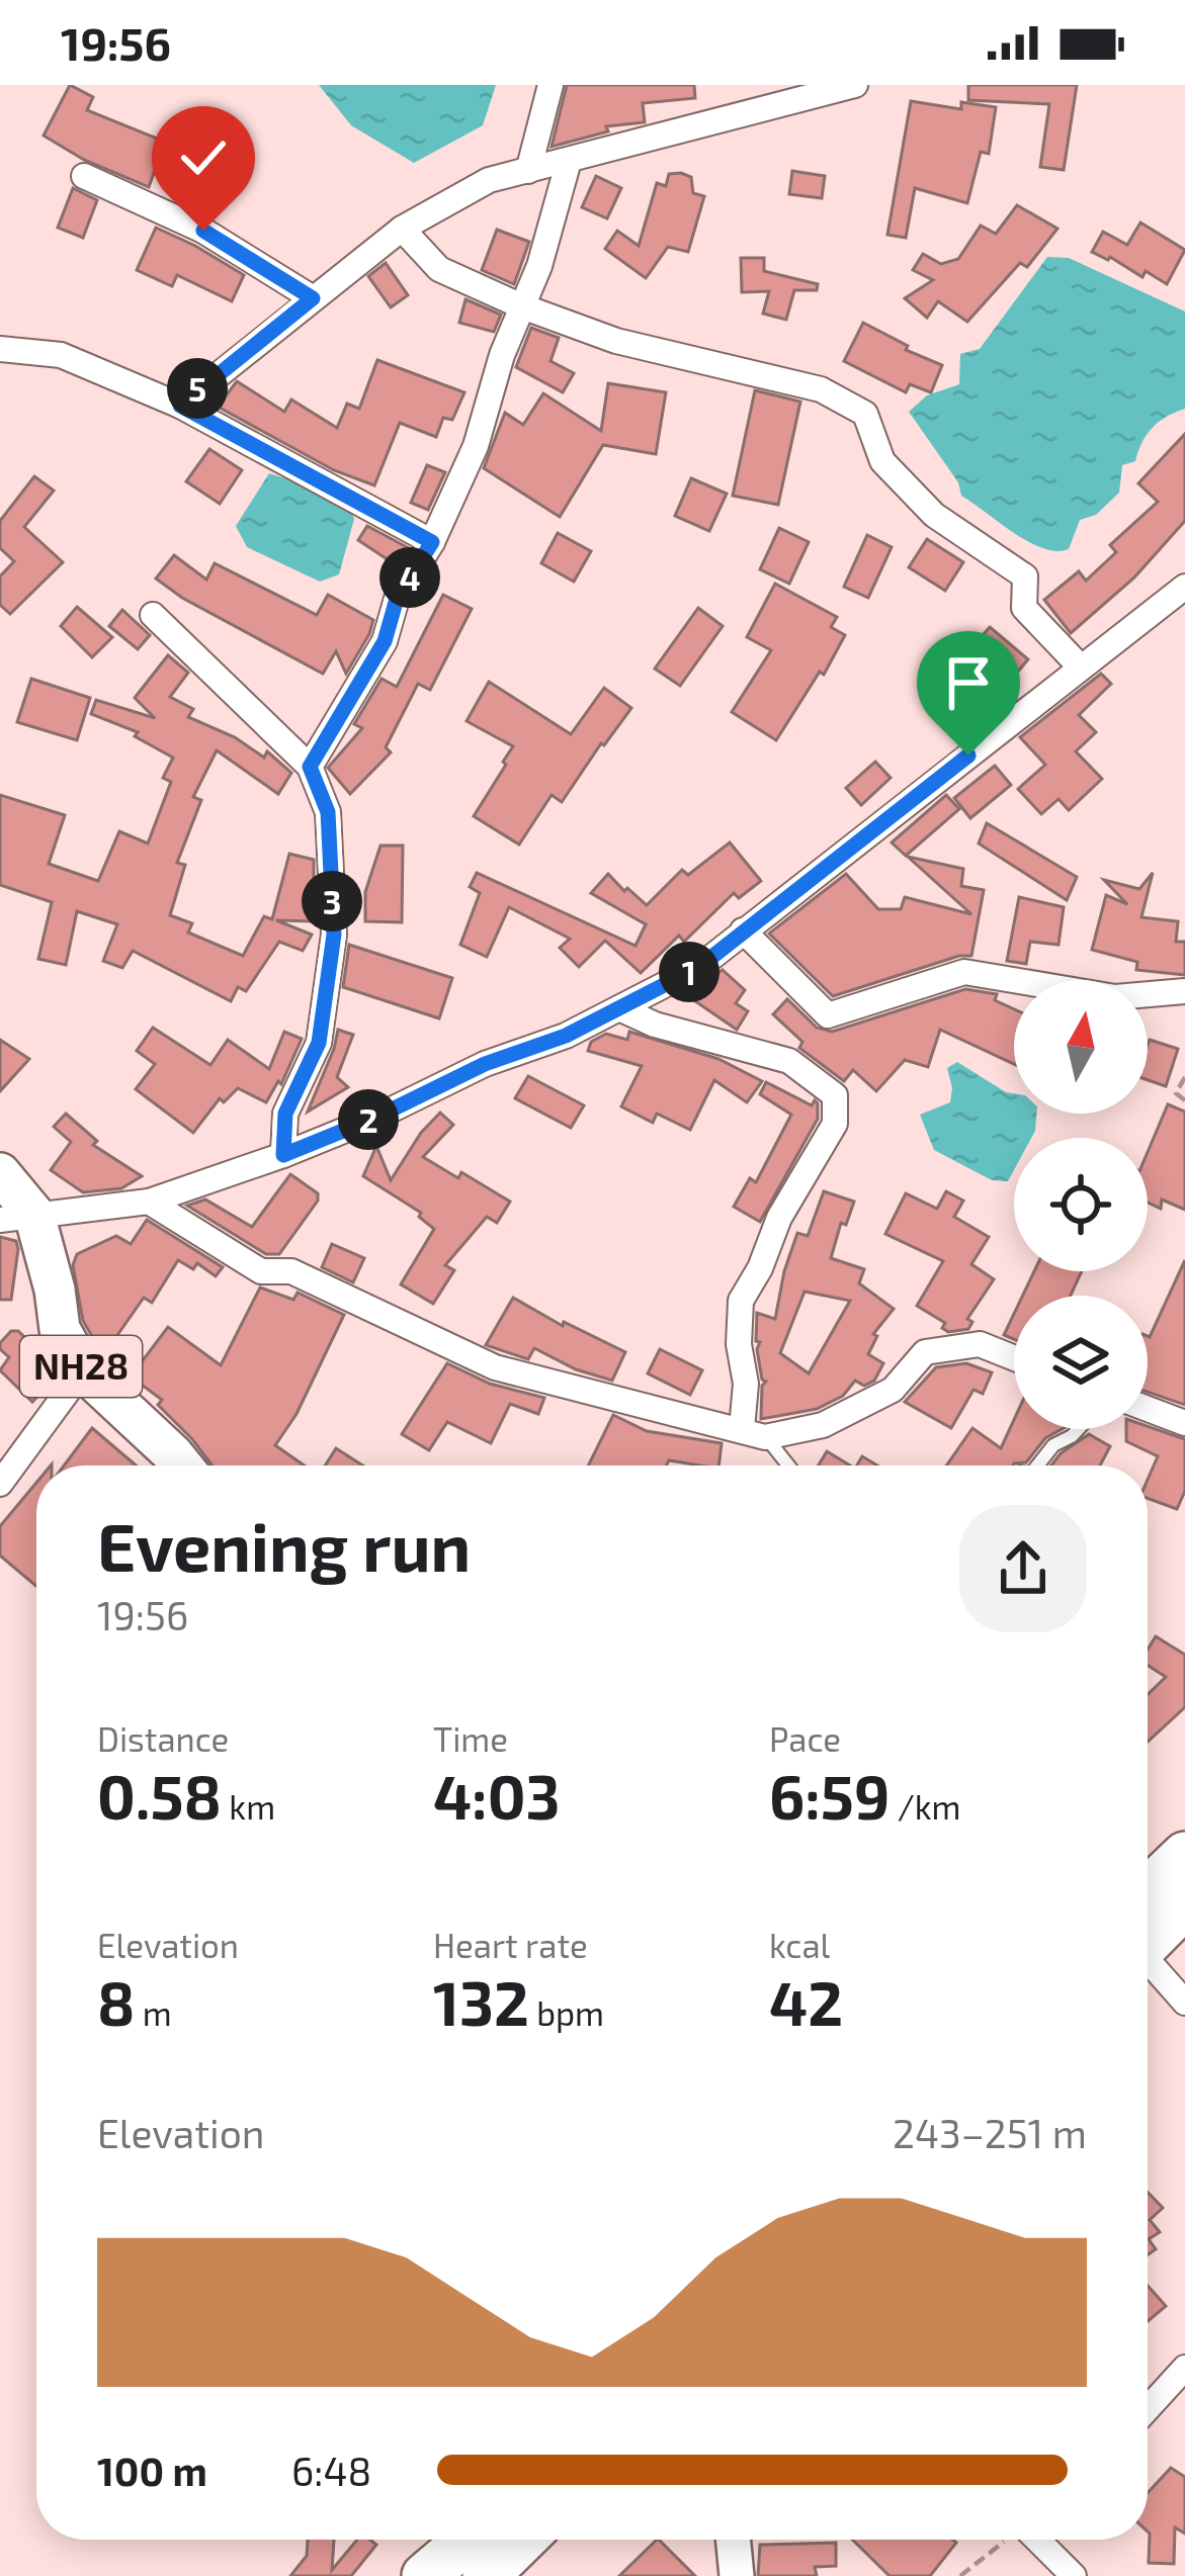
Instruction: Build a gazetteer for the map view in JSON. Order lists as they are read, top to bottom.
{
  "streets": {
    "main road": ["NH28"]
  },
  "north": "top",
  "page": {
    "status": "19:56",
    "pins": [
      "5",
      "4",
      "3",
      "1",
      "2"
    ],
    "heading": ["Evening run", "19:56"],
    "stats": [
      ["Distance", "0.58 km"],
      ["Time", "4:03"],
      ["Pace", "6:59 /km"],
      ["Elevation", "8 m"],
      ["Heart rate", "132 bpm"],
      ["kcal", "42"]
    ],
    "chart": ["Elevation", "243–251 m"],
    "list": [
      {
        "name": "100 m",
        "note": "6:48"
      }
    ]
  }
}
